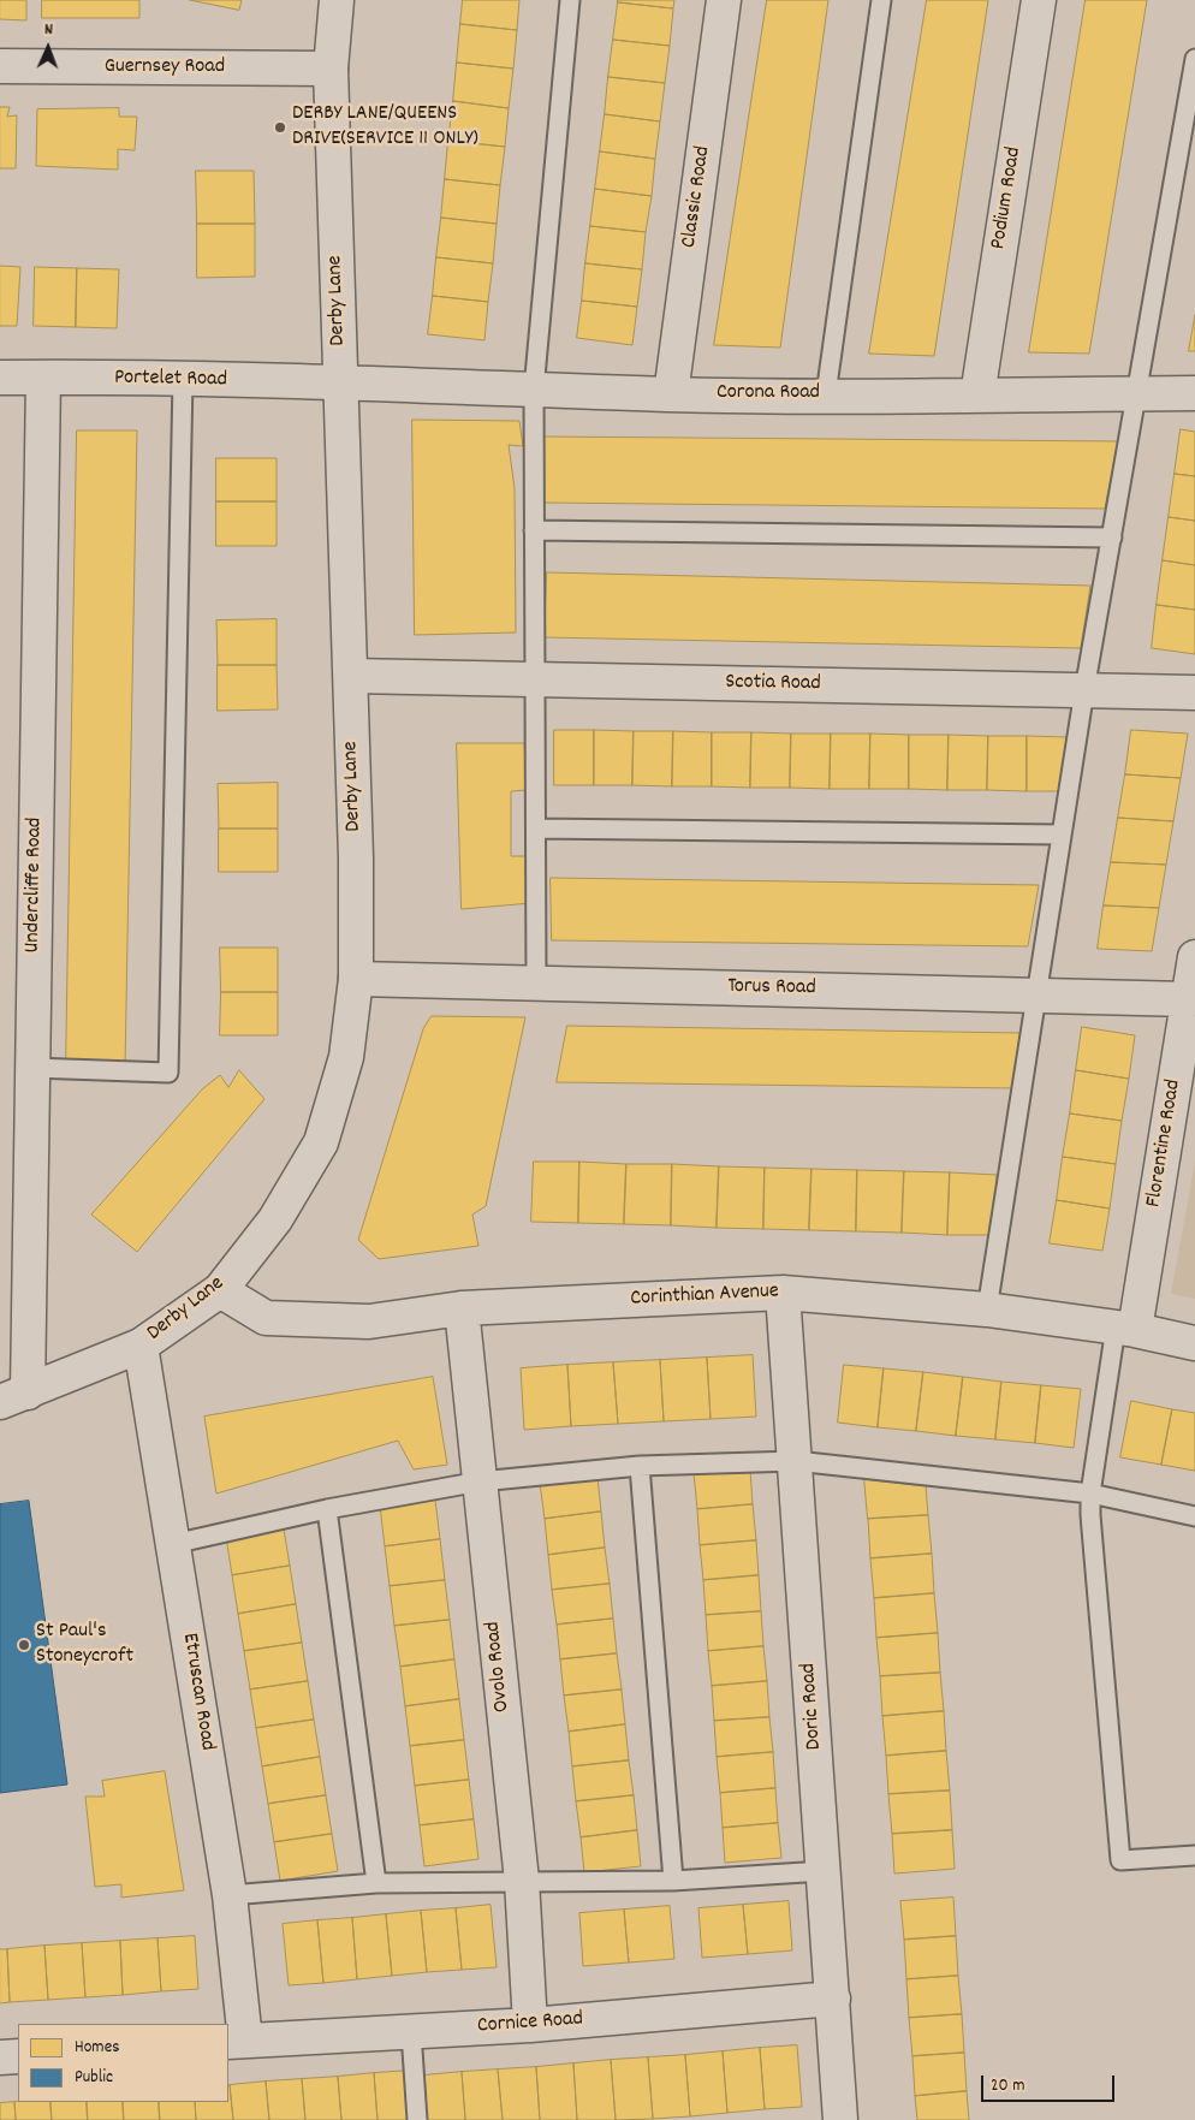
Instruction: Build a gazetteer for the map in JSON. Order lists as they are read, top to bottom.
{
  "streets": {
    "street": [
      "Guernsey Road",
      "Classic Road",
      "Podium Road",
      "Derby Lane",
      "Portelet Road",
      "Corona Road",
      "Scotia Road",
      "Undercliffe Road",
      "Torus Road",
      "Florentine Road",
      "Corinthian Avenue",
      "Ovolo Road",
      "Etruscan Road",
      "Doric Road",
      "Cornice Road"
    ]
  },
  "crossings": [
    ["Guernsey Road", "Derby Lane"],
    ["Classic Road", "Corona Road"],
    ["Podium Road", "Corona Road"],
    ["Derby Lane", "Portelet Road"],
    ["Derby Lane", "Corona Road"],
    ["Derby Lane", "Scotia Road"],
    ["Derby Lane", "Undercliffe Road"],
    ["Derby Lane", "Torus Road"],
    ["Derby Lane", "Corinthian Avenue"],
    ["Derby Lane", "Etruscan Road"],
    ["Portelet Road", "Corona Road"],
    ["Portelet Road", "Undercliffe Road"],
    ["Torus Road", "Florentine Road"],
    ["Florentine Road", "Corinthian Avenue"],
    ["Corinthian Avenue", "Ovolo Road"],
    ["Corinthian Avenue", "Doric Road"],
    ["Ovolo Road", "Cornice Road"],
    ["Etruscan Road", "Cornice Road"],
    ["Doric Road", "Cornice Road"]
  ],
  "places": ["DERBY LANE/QUEENS DRIVE(SERVICE 11 ONLY)", "St Paul's Stoneycroft"],
  "legend": ["Homes", "Public"],
  "scale_bar": "20 m",
  "north": "top"
}
